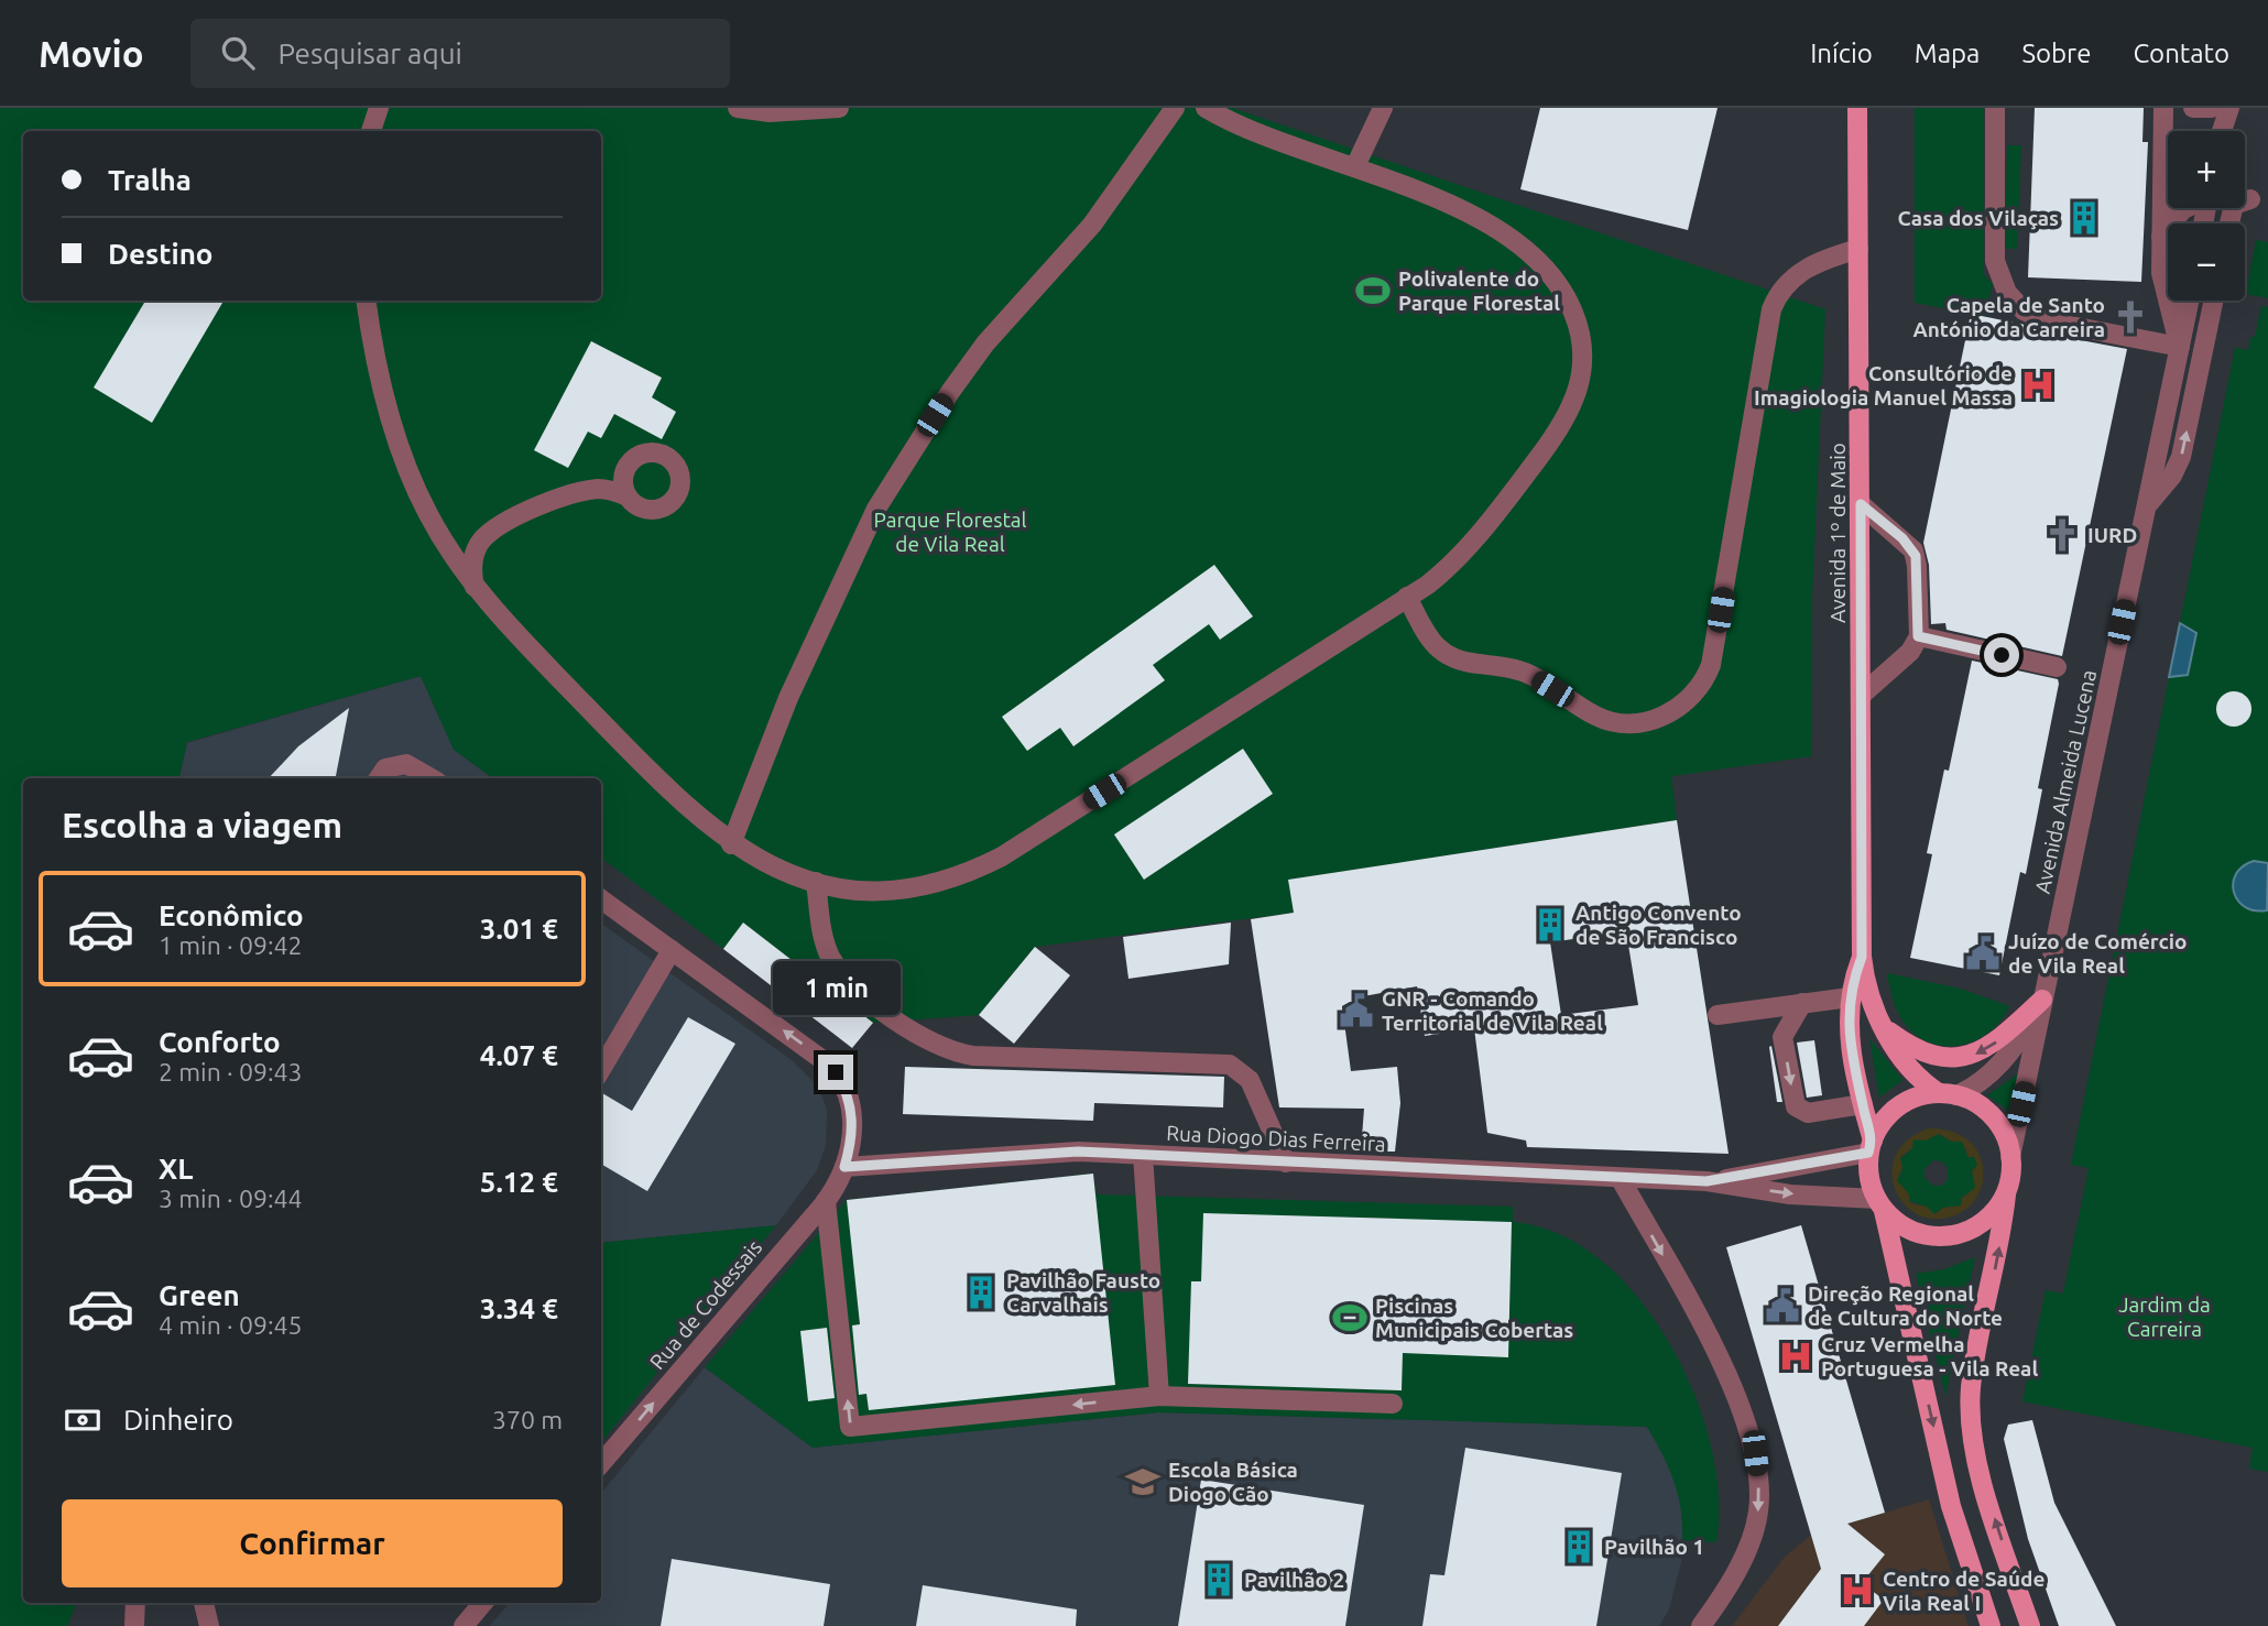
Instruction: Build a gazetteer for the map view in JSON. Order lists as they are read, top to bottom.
{
  "streets": {
    "main road": ["Avenida 1º de Maio"],
    "street": ["Avenida Almeida Lucena", "Rua Diogo Dias Ferreira", "Rua de Codessais"]
  },
  "crossings": [
    ["Avenida 1º de Maio", "Avenida Almeida Lucena"],
    ["Rua Diogo Dias Ferreira", "Rua de Codessais"]
  ],
  "parks": ["Parque Florestal de Vila Real", "Jardim da Carreira"],
  "places": {
    "building": [
      "Casa dos Vilaças",
      "Antigo Convento de São Francisco",
      "Pavilhão Fausto Carvalhais",
      "Pavilhão 1",
      "Pavilhão 2"
    ],
    "sports": ["Polivalente do Parque Florestal", "Piscinas Municipais Cobertas"],
    "church": ["Capela de Santo António da Carreira", "IURD"],
    "hospital": ["Consultório de Imagiologia Manuel Massa", "Cruz Vermelha Portuguesa - Vila Real", "Centro de Saúde Vila Real I"],
    "public building": ["Juízo de Comércio de Vila Real", "GNR - Comando Territorial de Vila Real", "Direção Regional de Cultura do Norte"],
    "school or university": ["Escola Básica Diogo Cão"]
  },
  "page": {
    "header": "Movio",
    "search": "Pesquisar aqui",
    "nav": [
      "Início",
      "Mapa",
      "Sobre",
      "Contato"
    ],
    "map_buttons": ["+", "−"],
    "banner": ["Tralha", "Destino"],
    "heading": "Escolha a viagem",
    "list": [
      {
        "name": "Econômico",
        "note": "1 min · 09:42",
        "value": "3.01 €"
      },
      {
        "name": "Conforto",
        "note": "2 min · 09:43",
        "value": "4.07 €"
      },
      {
        "name": "XL",
        "note": "3 min · 09:44",
        "value": "5.12 €"
      },
      {
        "name": "Green",
        "note": "4 min · 09:45",
        "value": "3.34 €"
      }
    ],
    "bubble": "1 min",
    "pay": ["Dinheiro", "370 m"],
    "buttons": "Confirmar"
  }
}
